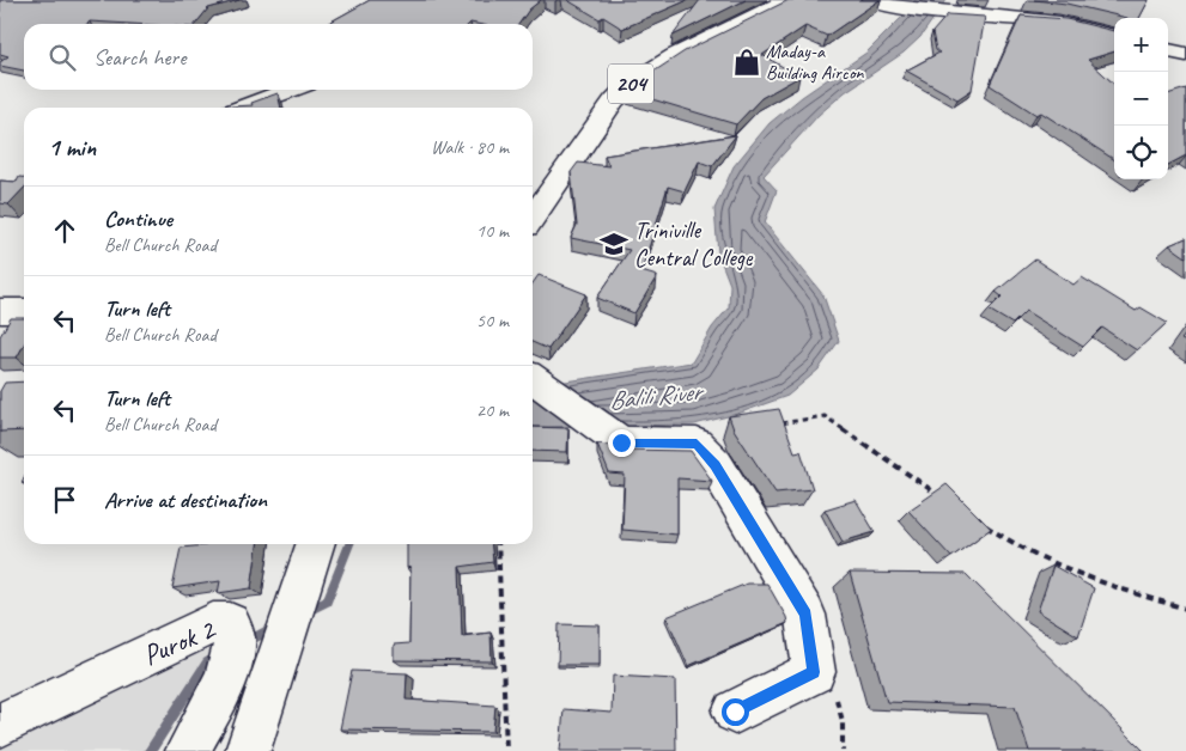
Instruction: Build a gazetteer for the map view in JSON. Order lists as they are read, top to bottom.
{
  "streets": {
    "main road": ["204", "Purok 2"]
  },
  "water": ["Balili River"],
  "places": {
    "shop": ["Maday-a Building Aircon"],
    "school or university": ["Triniville Central College"]
  },
  "page": {
    "map_buttons": ["+", "−"],
    "search": "Search here",
    "heading": ["1 min", "Walk · 80 m"],
    "list": [
      ["Continue", "Bell Church Road", "10 m"],
      ["Turn left", "Bell Church Road", "50 m"],
      ["Turn left", "Bell Church Road", "20 m"],
      "Arrive at destination"
    ]
  }
}
